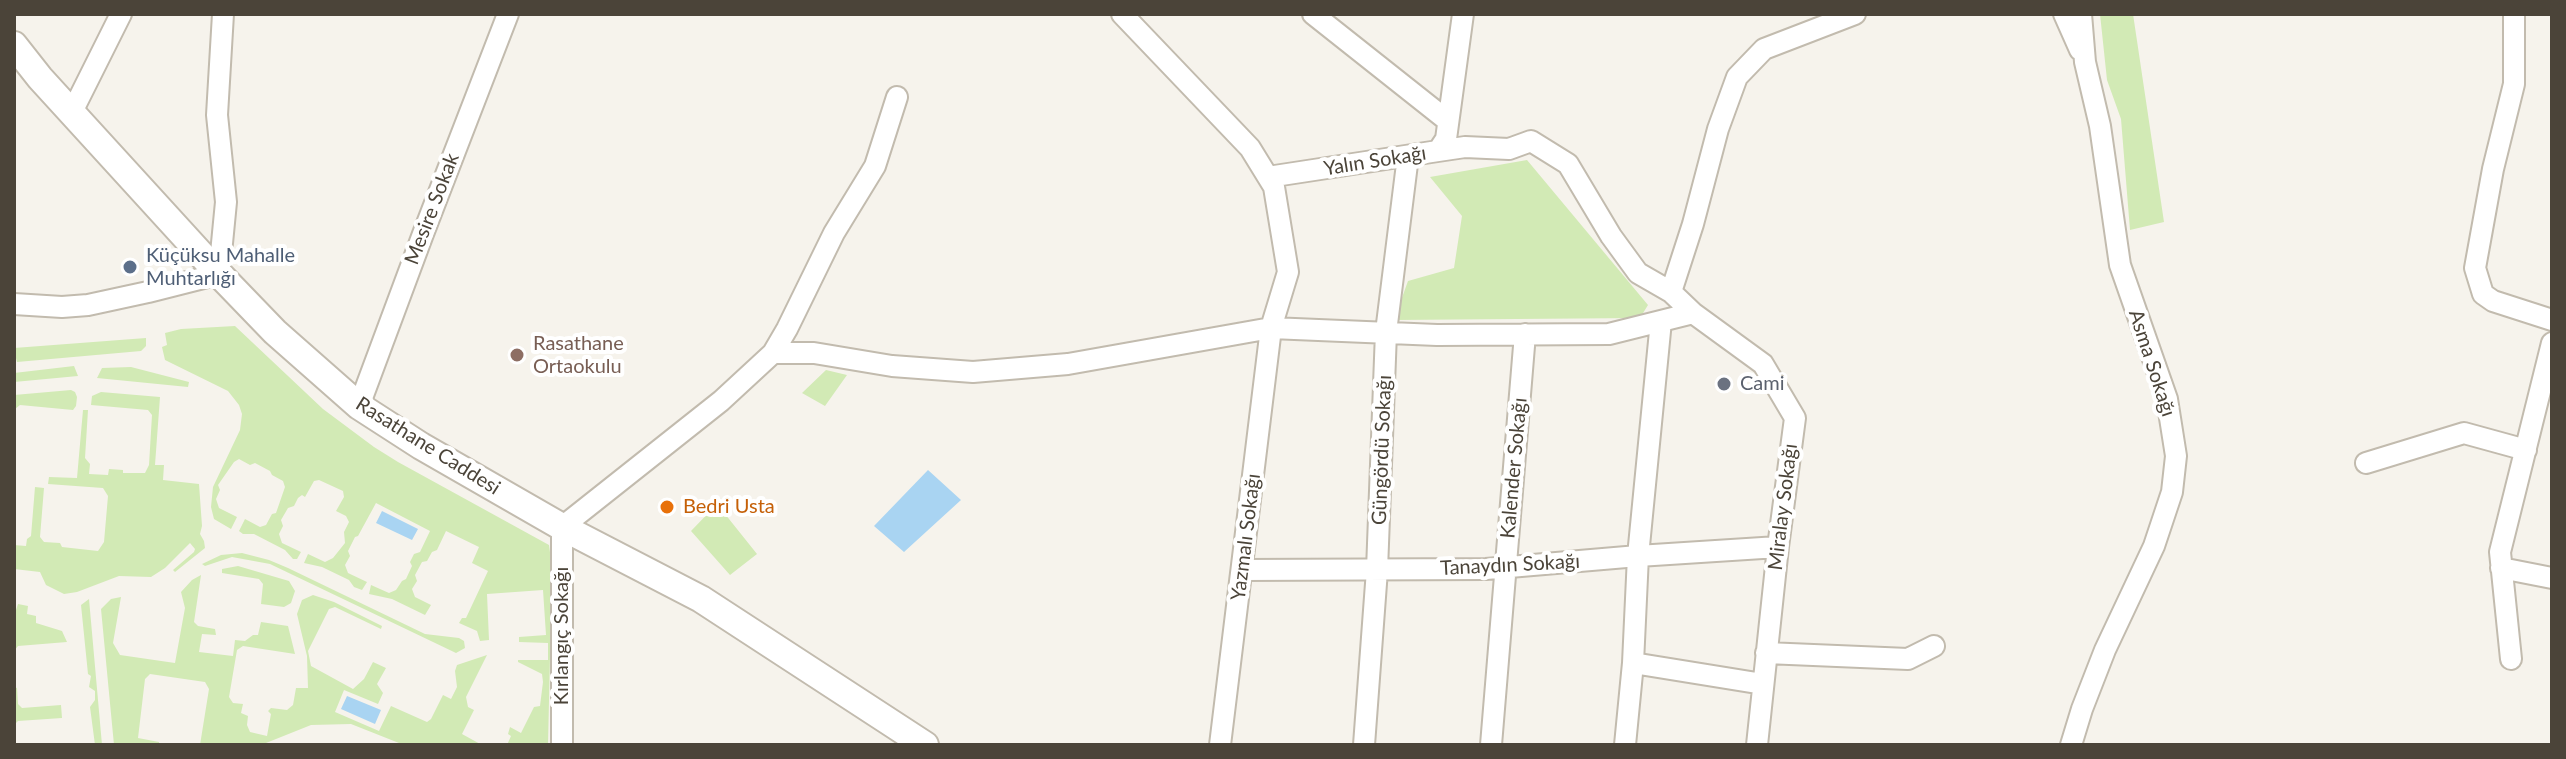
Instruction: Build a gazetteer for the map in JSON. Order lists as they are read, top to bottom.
{
  "streets": {
    "street": [
      "Yalın Sokağı",
      "Mesire Sokak",
      "Asma Sokağı",
      "Rasathane Caddesi",
      "Güngördü Sokağı",
      "Kalender Sokağı",
      "Miralay Sokağı",
      "Yazmalı Sokağı",
      "Tanaydın Sokağı",
      "Kırlangıç Sokağı"
    ]
  },
  "crossings": [
    ["Yalın Sokağı", "Güngördü Sokağı"],
    ["Yalın Sokağı", "Miralay Sokağı"],
    ["Yalın Sokağı", "Yazmalı Sokağı"],
    ["Mesire Sokak", "Rasathane Caddesi"],
    ["Rasathane Caddesi", "Kırlangıç Sokağı"],
    ["Güngördü Sokağı", "Tanaydın Sokağı"],
    ["Kalender Sokağı", "Tanaydın Sokağı"],
    ["Miralay Sokağı", "Tanaydın Sokağı"],
    ["Yazmalı Sokağı", "Tanaydın Sokağı"]
  ],
  "places": [
    "Küçüksu Mahalle Muhtarlığı",
    "Rasathane Ortaokulu",
    "Cami",
    "Bedri Usta"
  ]
}
